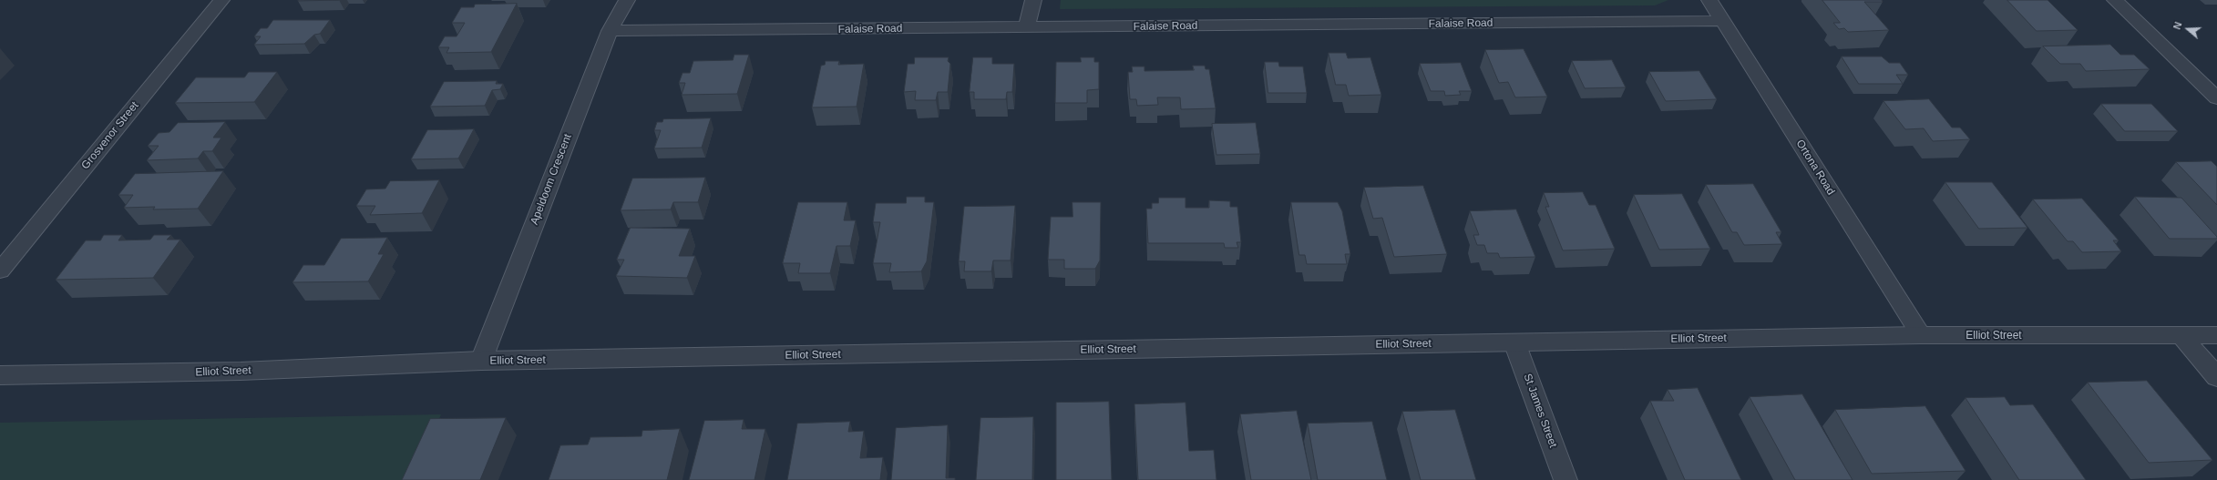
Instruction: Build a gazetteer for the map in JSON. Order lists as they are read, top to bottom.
{
  "streets": {
    "street": [
      "Falaise Road",
      "Grosvenor Street",
      "Ortona Road",
      "Apeldoom Crescent",
      "Elliot Street",
      "St James Street"
    ]
  },
  "crossings": [
    ["Falaise Road", "Ortona Road"],
    ["Falaise Road", "Apeldoom Crescent"],
    ["Ortona Road", "Elliot Street"],
    ["Apeldoom Crescent", "Elliot Street"],
    ["Elliot Street", "St James Street"]
  ],
  "north": "left"
}
